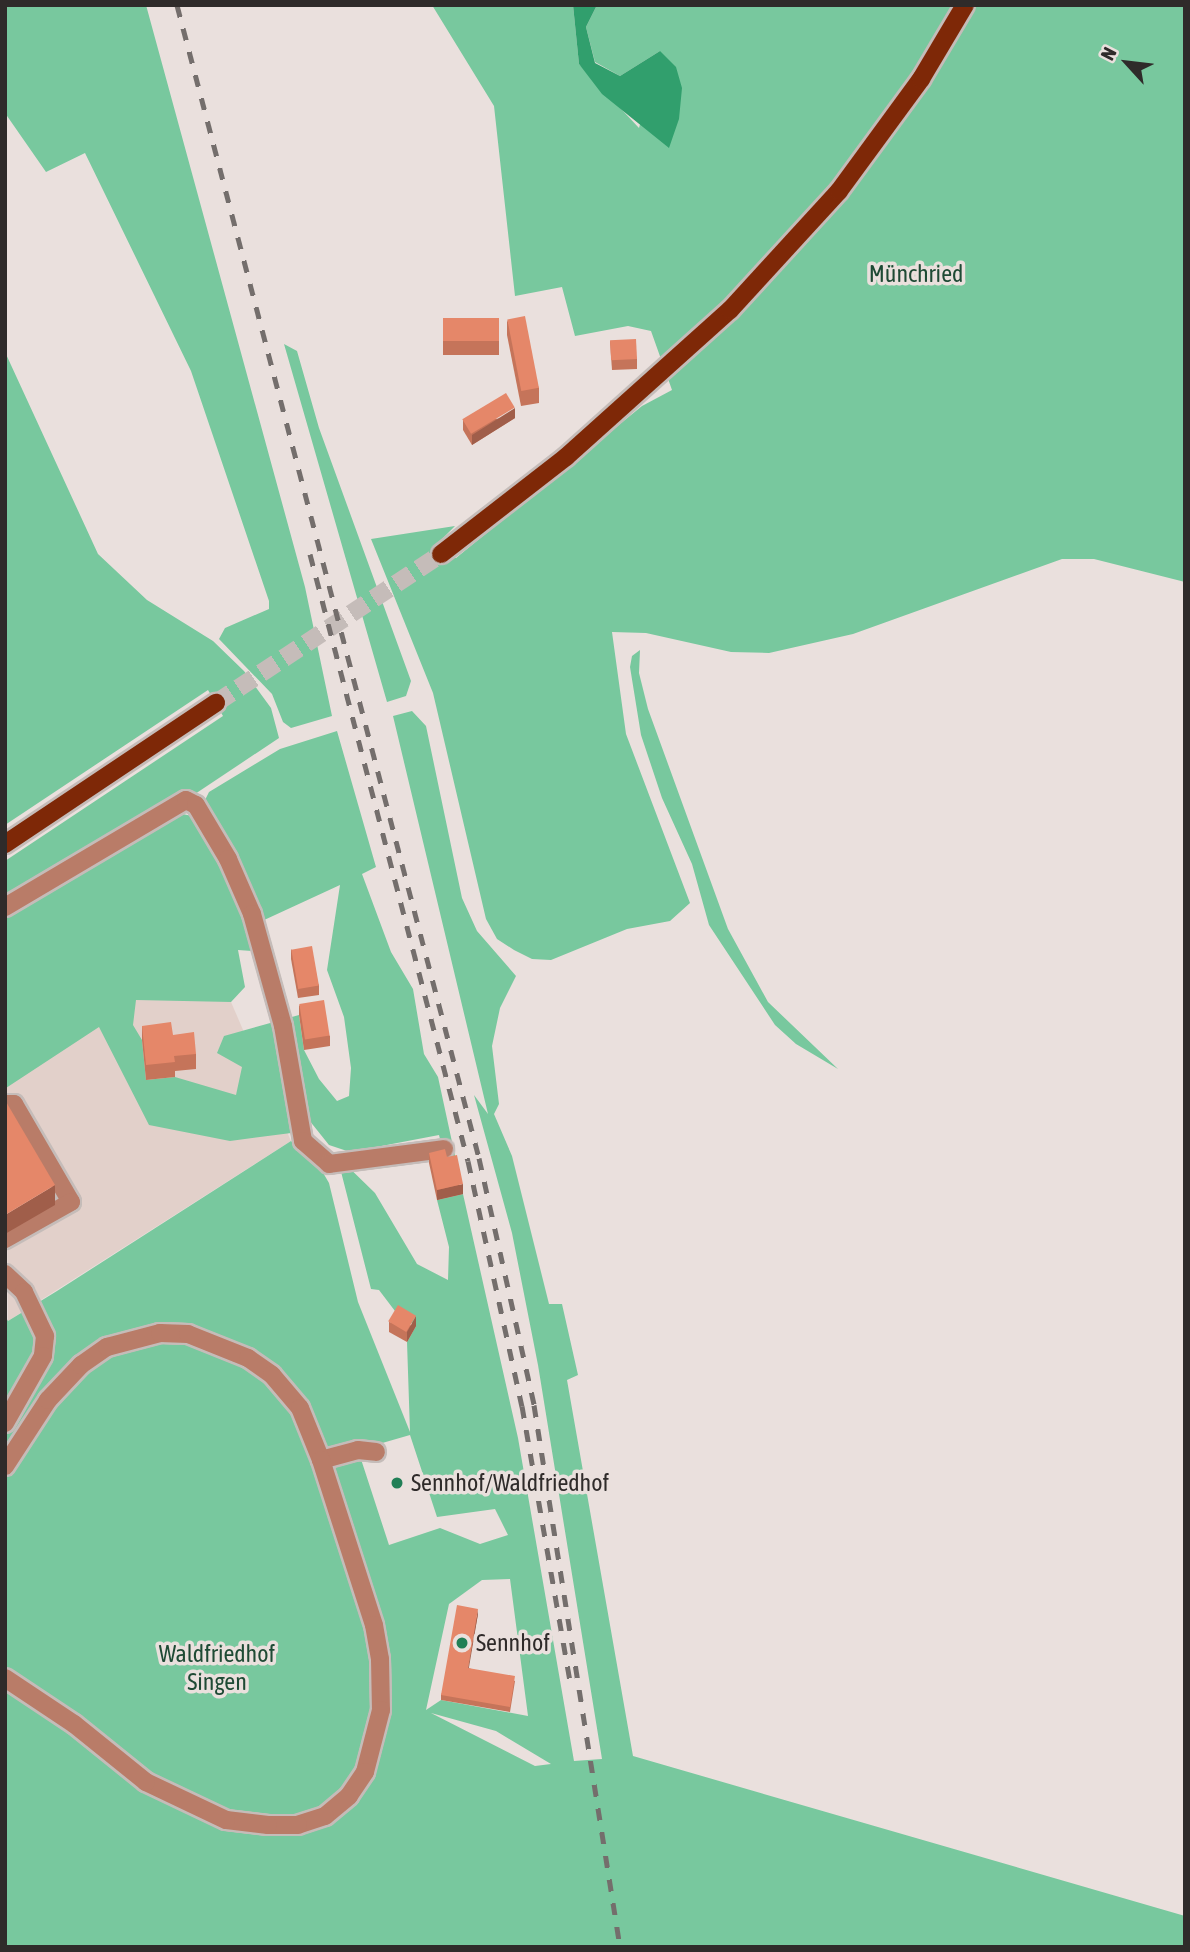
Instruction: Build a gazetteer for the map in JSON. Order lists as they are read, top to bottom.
{
  "parks": ["Münchried", "Waldfriedhof Singen"],
  "places": ["Sennhof/Waldfriedhof", "Sennhof"],
  "north": "top left"
}
